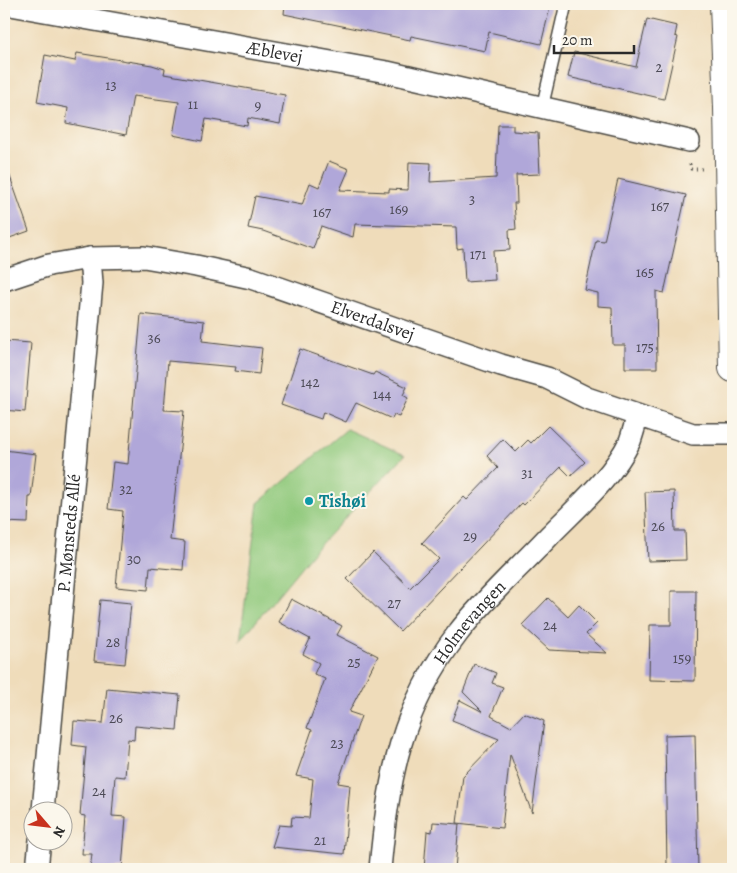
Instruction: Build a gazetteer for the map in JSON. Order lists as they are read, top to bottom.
{
  "streets": {
    "street": [
      "Æblevej",
      "Elverdalsvej",
      "P. Mønsteds Allé",
      "Holmevangen"
    ]
  },
  "crossings": [
    ["Elverdalsvej", "P. Mønsteds Allé"],
    ["Elverdalsvej", "Holmevangen"]
  ],
  "places": ["Tishøi"],
  "house_numbers": [
    "2",
    "13",
    "11",
    "9",
    "3",
    "167",
    "169",
    "167",
    "171",
    "165",
    "36",
    "175",
    "142",
    "144",
    "31",
    "32",
    "26",
    "29",
    "30",
    "27",
    "24",
    "28",
    "159",
    "25",
    "26",
    "23",
    "24",
    "21"
  ],
  "scale_bar": "20 m",
  "north": "bottom right"
}
